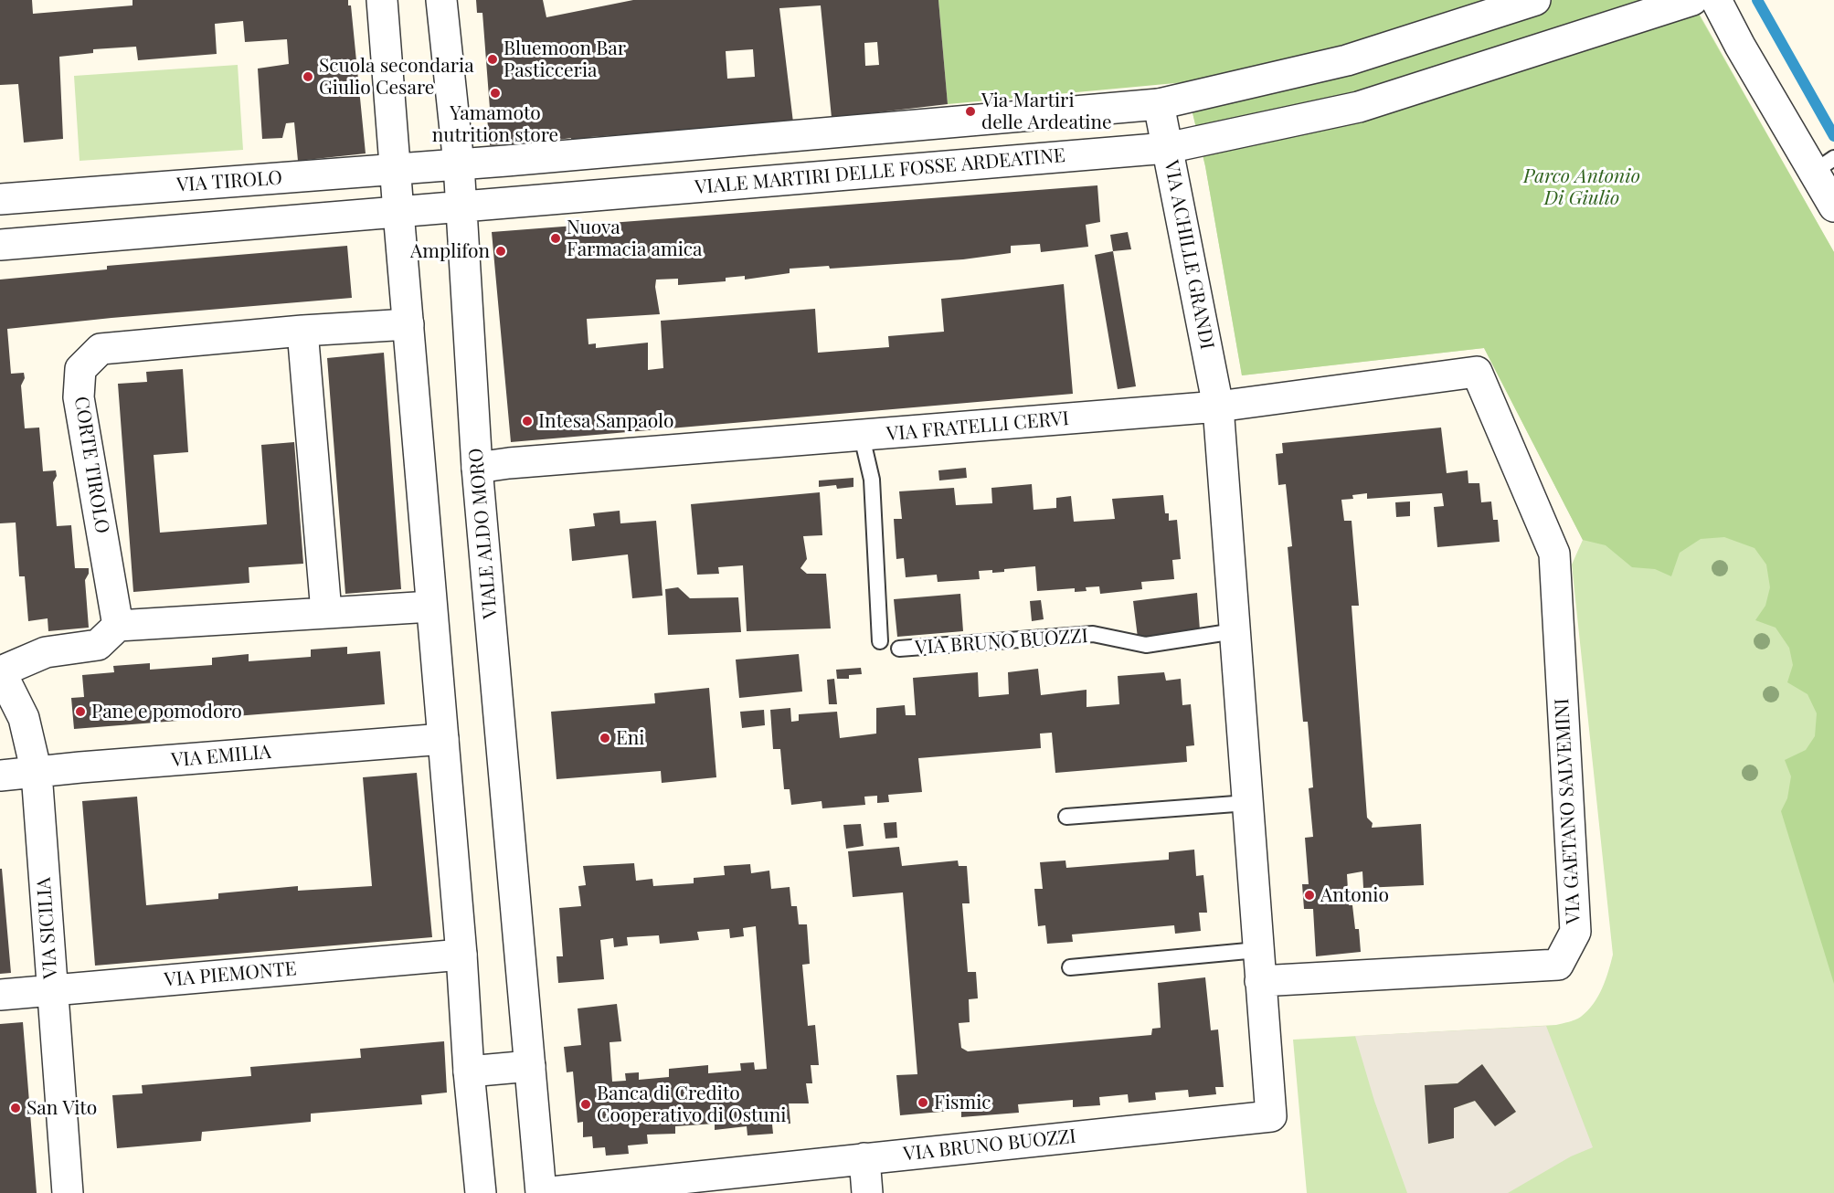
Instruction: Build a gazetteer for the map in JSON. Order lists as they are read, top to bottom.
{
  "streets": {
    "street": [
      "VIALE MARTIRI DELLE FOSSE ARDEATINE",
      "VIA TIROLO",
      "VIA ACHILLE GRANDI",
      "VIA FRATELLI CERVI",
      "CORTE TIROLO",
      "VIALE ALDO MORO",
      "VIA BRUNO BUOZZI",
      "VIA EMILIA",
      "VIA GAETANO SALVEMINI",
      "VIA SICILIA",
      "VIA PIEMONTE"
    ]
  },
  "crossings": [
    ["VIALE MARTIRI DELLE FOSSE ARDEATINE", "VIA ACHILLE GRANDI"],
    ["VIALE MARTIRI DELLE FOSSE ARDEATINE", "VIALE ALDO MORO"],
    ["VIA TIROLO", "VIALE ALDO MORO"],
    ["VIA ACHILLE GRANDI", "VIA FRATELLI CERVI"],
    ["VIA ACHILLE GRANDI", "VIA BRUNO BUOZZI"],
    ["VIA FRATELLI CERVI", "VIALE ALDO MORO"],
    ["VIA FRATELLI CERVI", "VIA BRUNO BUOZZI"],
    ["VIA FRATELLI CERVI", "VIA GAETANO SALVEMINI"],
    ["VIALE ALDO MORO", "VIA BRUNO BUOZZI"],
    ["VIA BRUNO BUOZZI", "VIA GAETANO SALVEMINI"],
    ["VIA EMILIA", "VIA SICILIA"],
    ["VIA SICILIA", "VIA PIEMONTE"]
  ],
  "parks": ["Parco Antonio Di Giulio"],
  "places": [
    "Bluemoon Bar Pasticceria",
    "Scuola secondaria Giulio Cesare",
    "Yamamoto nutrition store",
    "Via Martiri delle Ardeatine",
    "Nuova Farmacia amica",
    "Amplifon",
    "Intesa Sanpaolo",
    "Pane e pomodoro",
    "Eni",
    "Antonio",
    "Fismic",
    "Banca di Credito Cooperativo di Ostuni",
    "San Vito"
  ]
}
